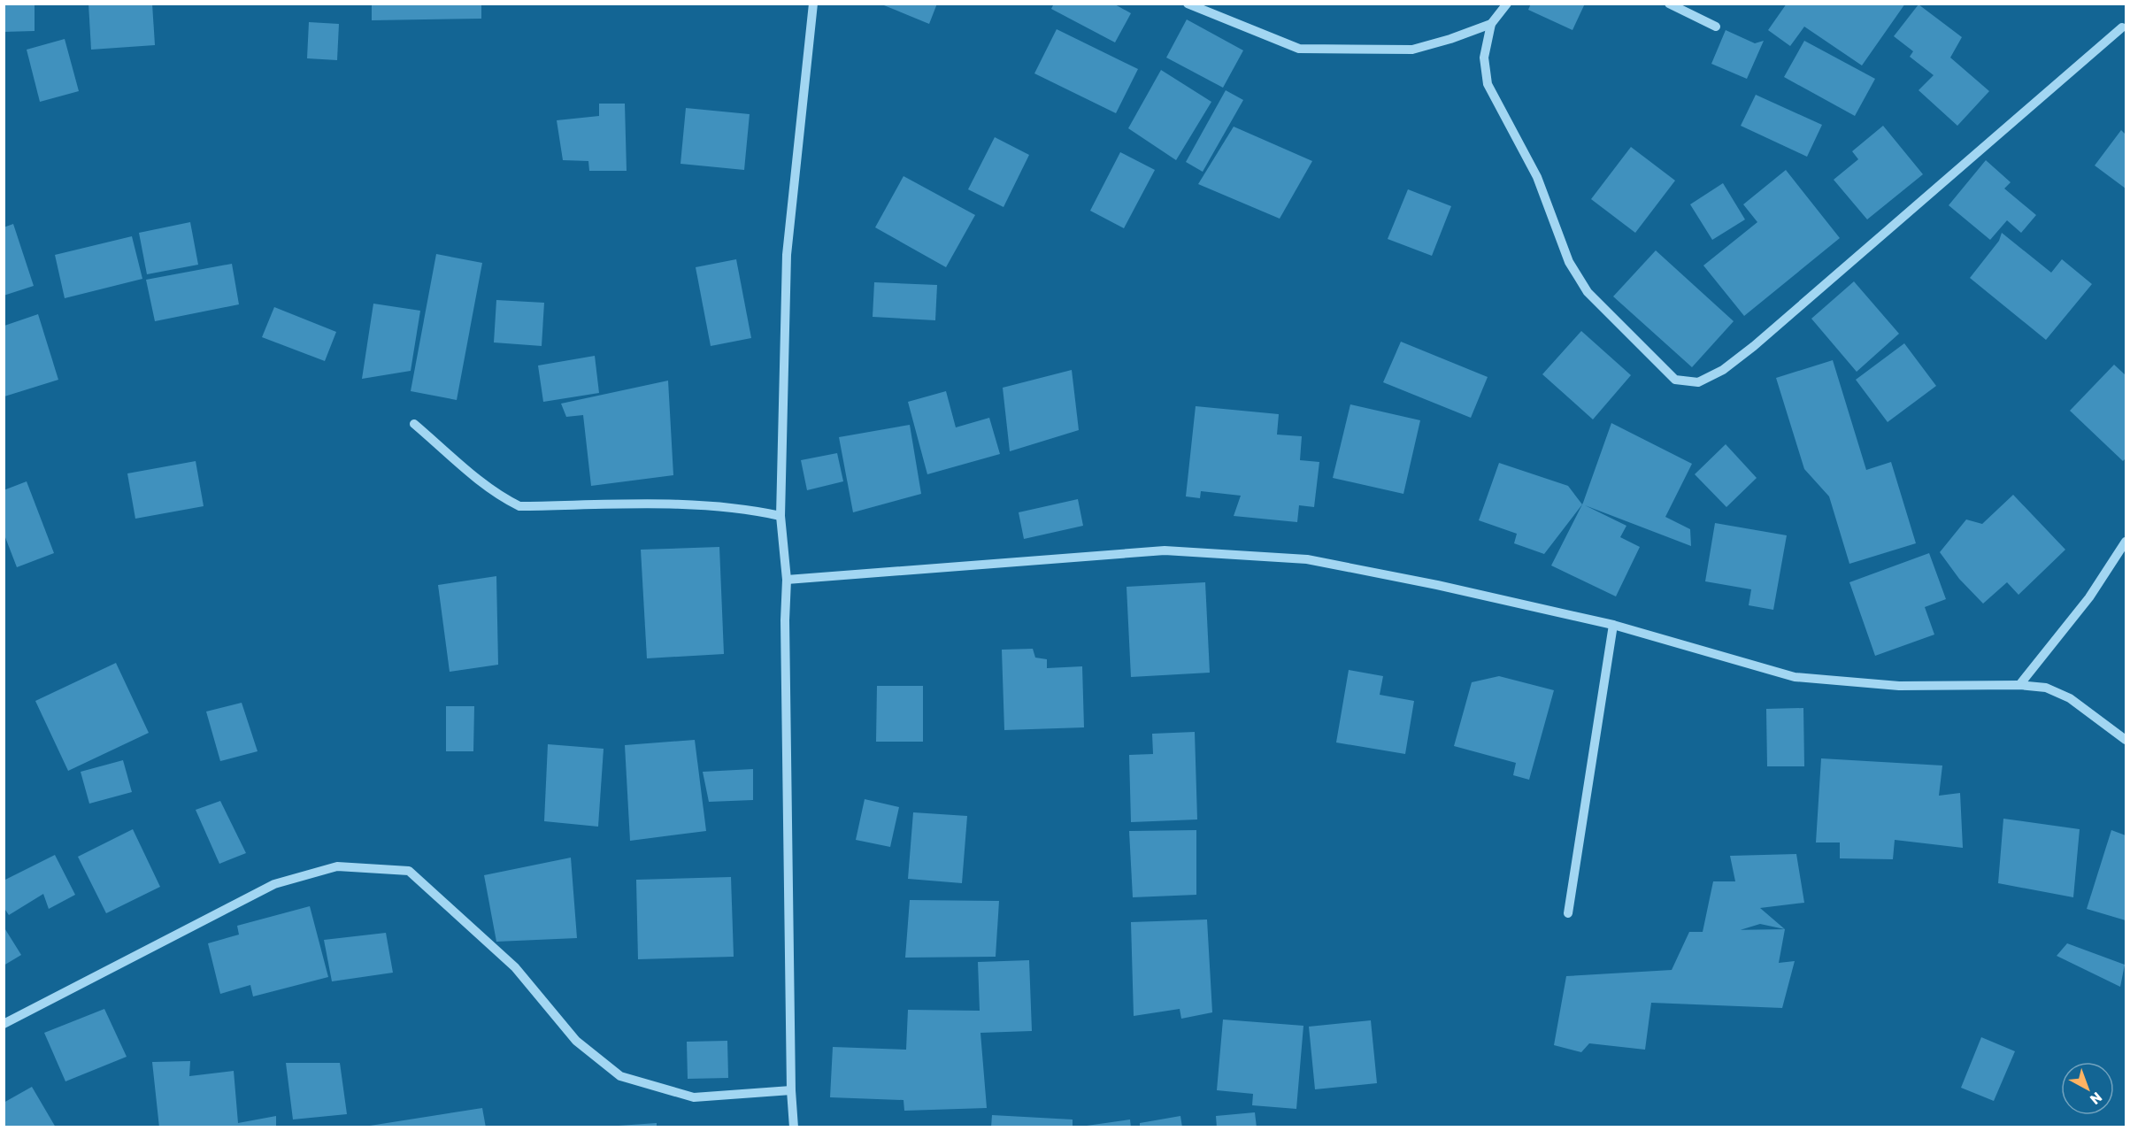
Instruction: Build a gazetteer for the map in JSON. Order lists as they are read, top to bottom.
{
  "north": "bottom right"
}
